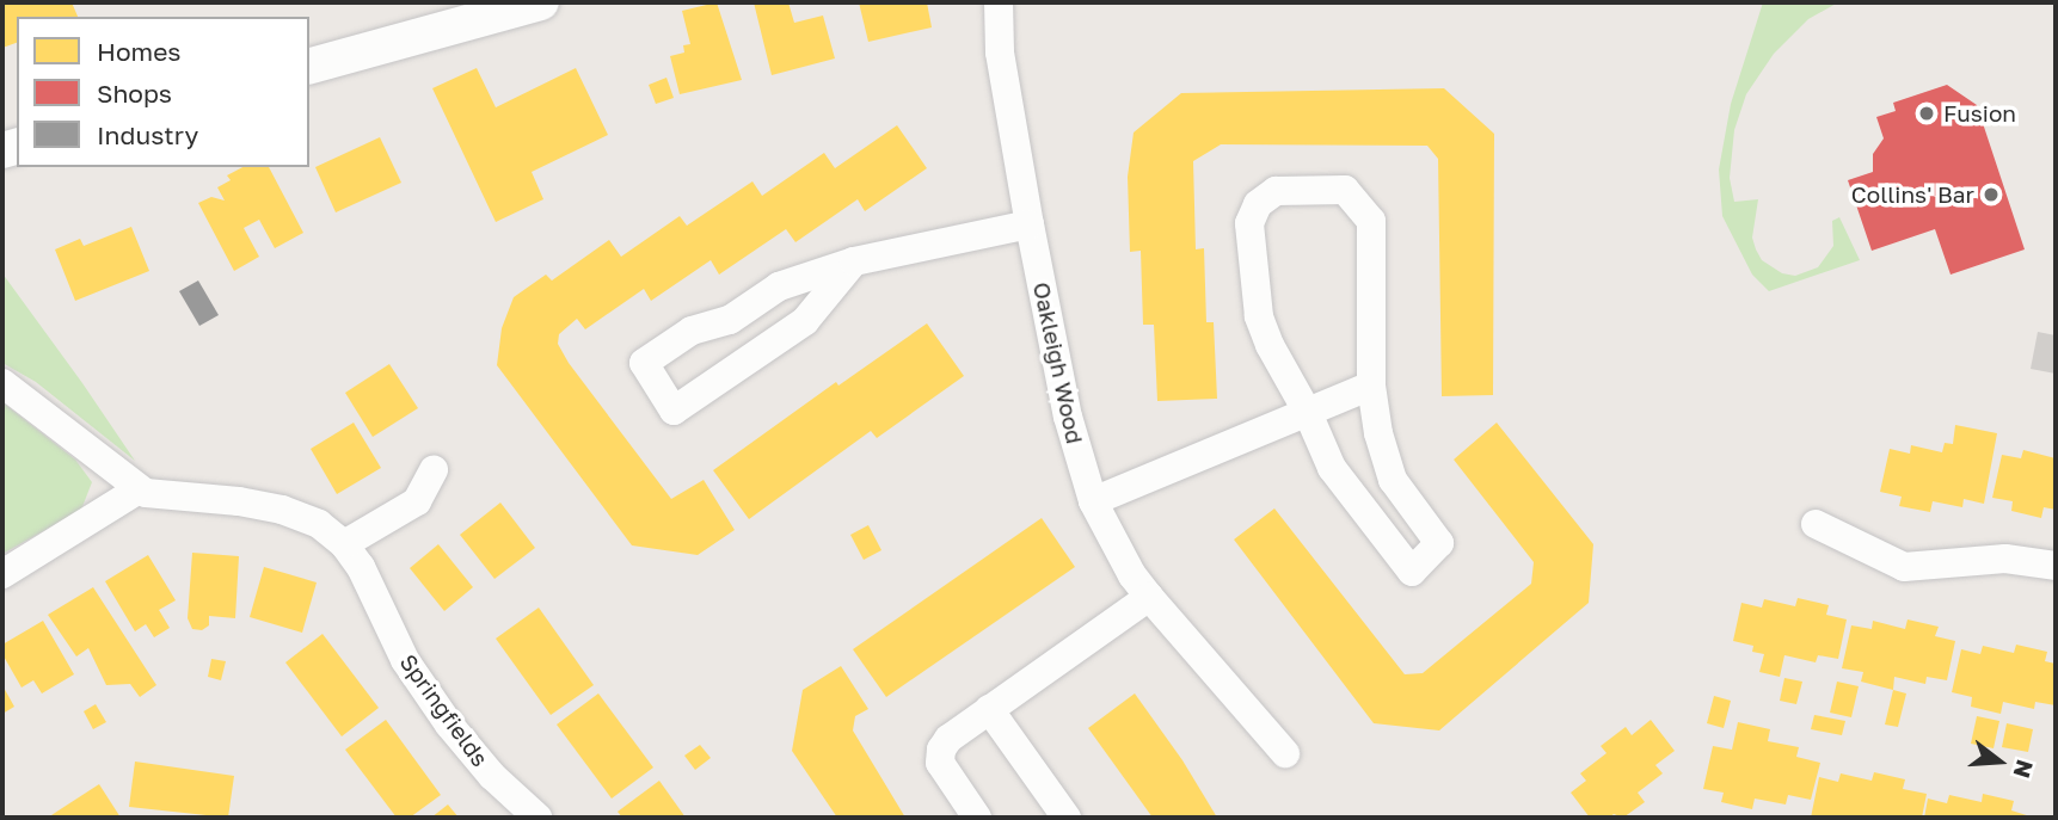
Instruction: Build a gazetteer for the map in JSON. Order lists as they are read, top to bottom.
{
  "streets": {
    "street": ["Oakleigh Wood", "Springfields"]
  },
  "places": ["Fusion", "Collins' Bar"],
  "legend": ["Homes", "Shops", "Industry"],
  "north": "right"
}
